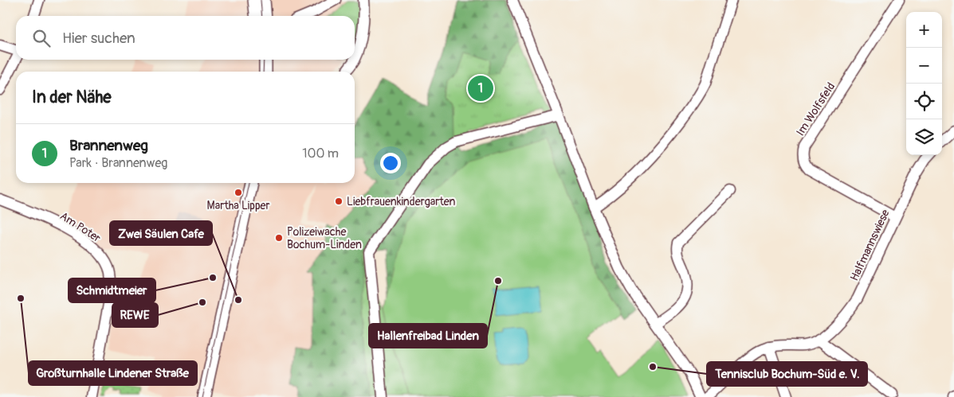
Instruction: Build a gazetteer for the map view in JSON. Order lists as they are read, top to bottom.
{
  "streets": {
    "street": ["Im Wolfsfeld", "Am Poter", "Halfmannswiese"]
  },
  "crossings": [
    ["Im Wolfsfeld", "Halfmannswiese"]
  ],
  "places": [
    "Martha Lipper",
    "Liebfrauenkindergarten",
    "Polizeiwache Bochum-Linden",
    "Schmidtmeier",
    "Hallenfreibad Linden",
    "Großturnhalle Lindener Straße",
    "Zwei Säulen Cafe",
    "REWE",
    "Tennisclub Bochum-Süd e. V."
  ],
  "page": {
    "map_buttons": ["+", "−"],
    "search": "Hier suchen",
    "heading": "In der Nähe",
    "pins": "1",
    "list": [
      {
        "mark": "1",
        "name": "Brannenweg",
        "note": "Park · Brannenweg",
        "value": "100 m"
      }
    ]
  }
}
